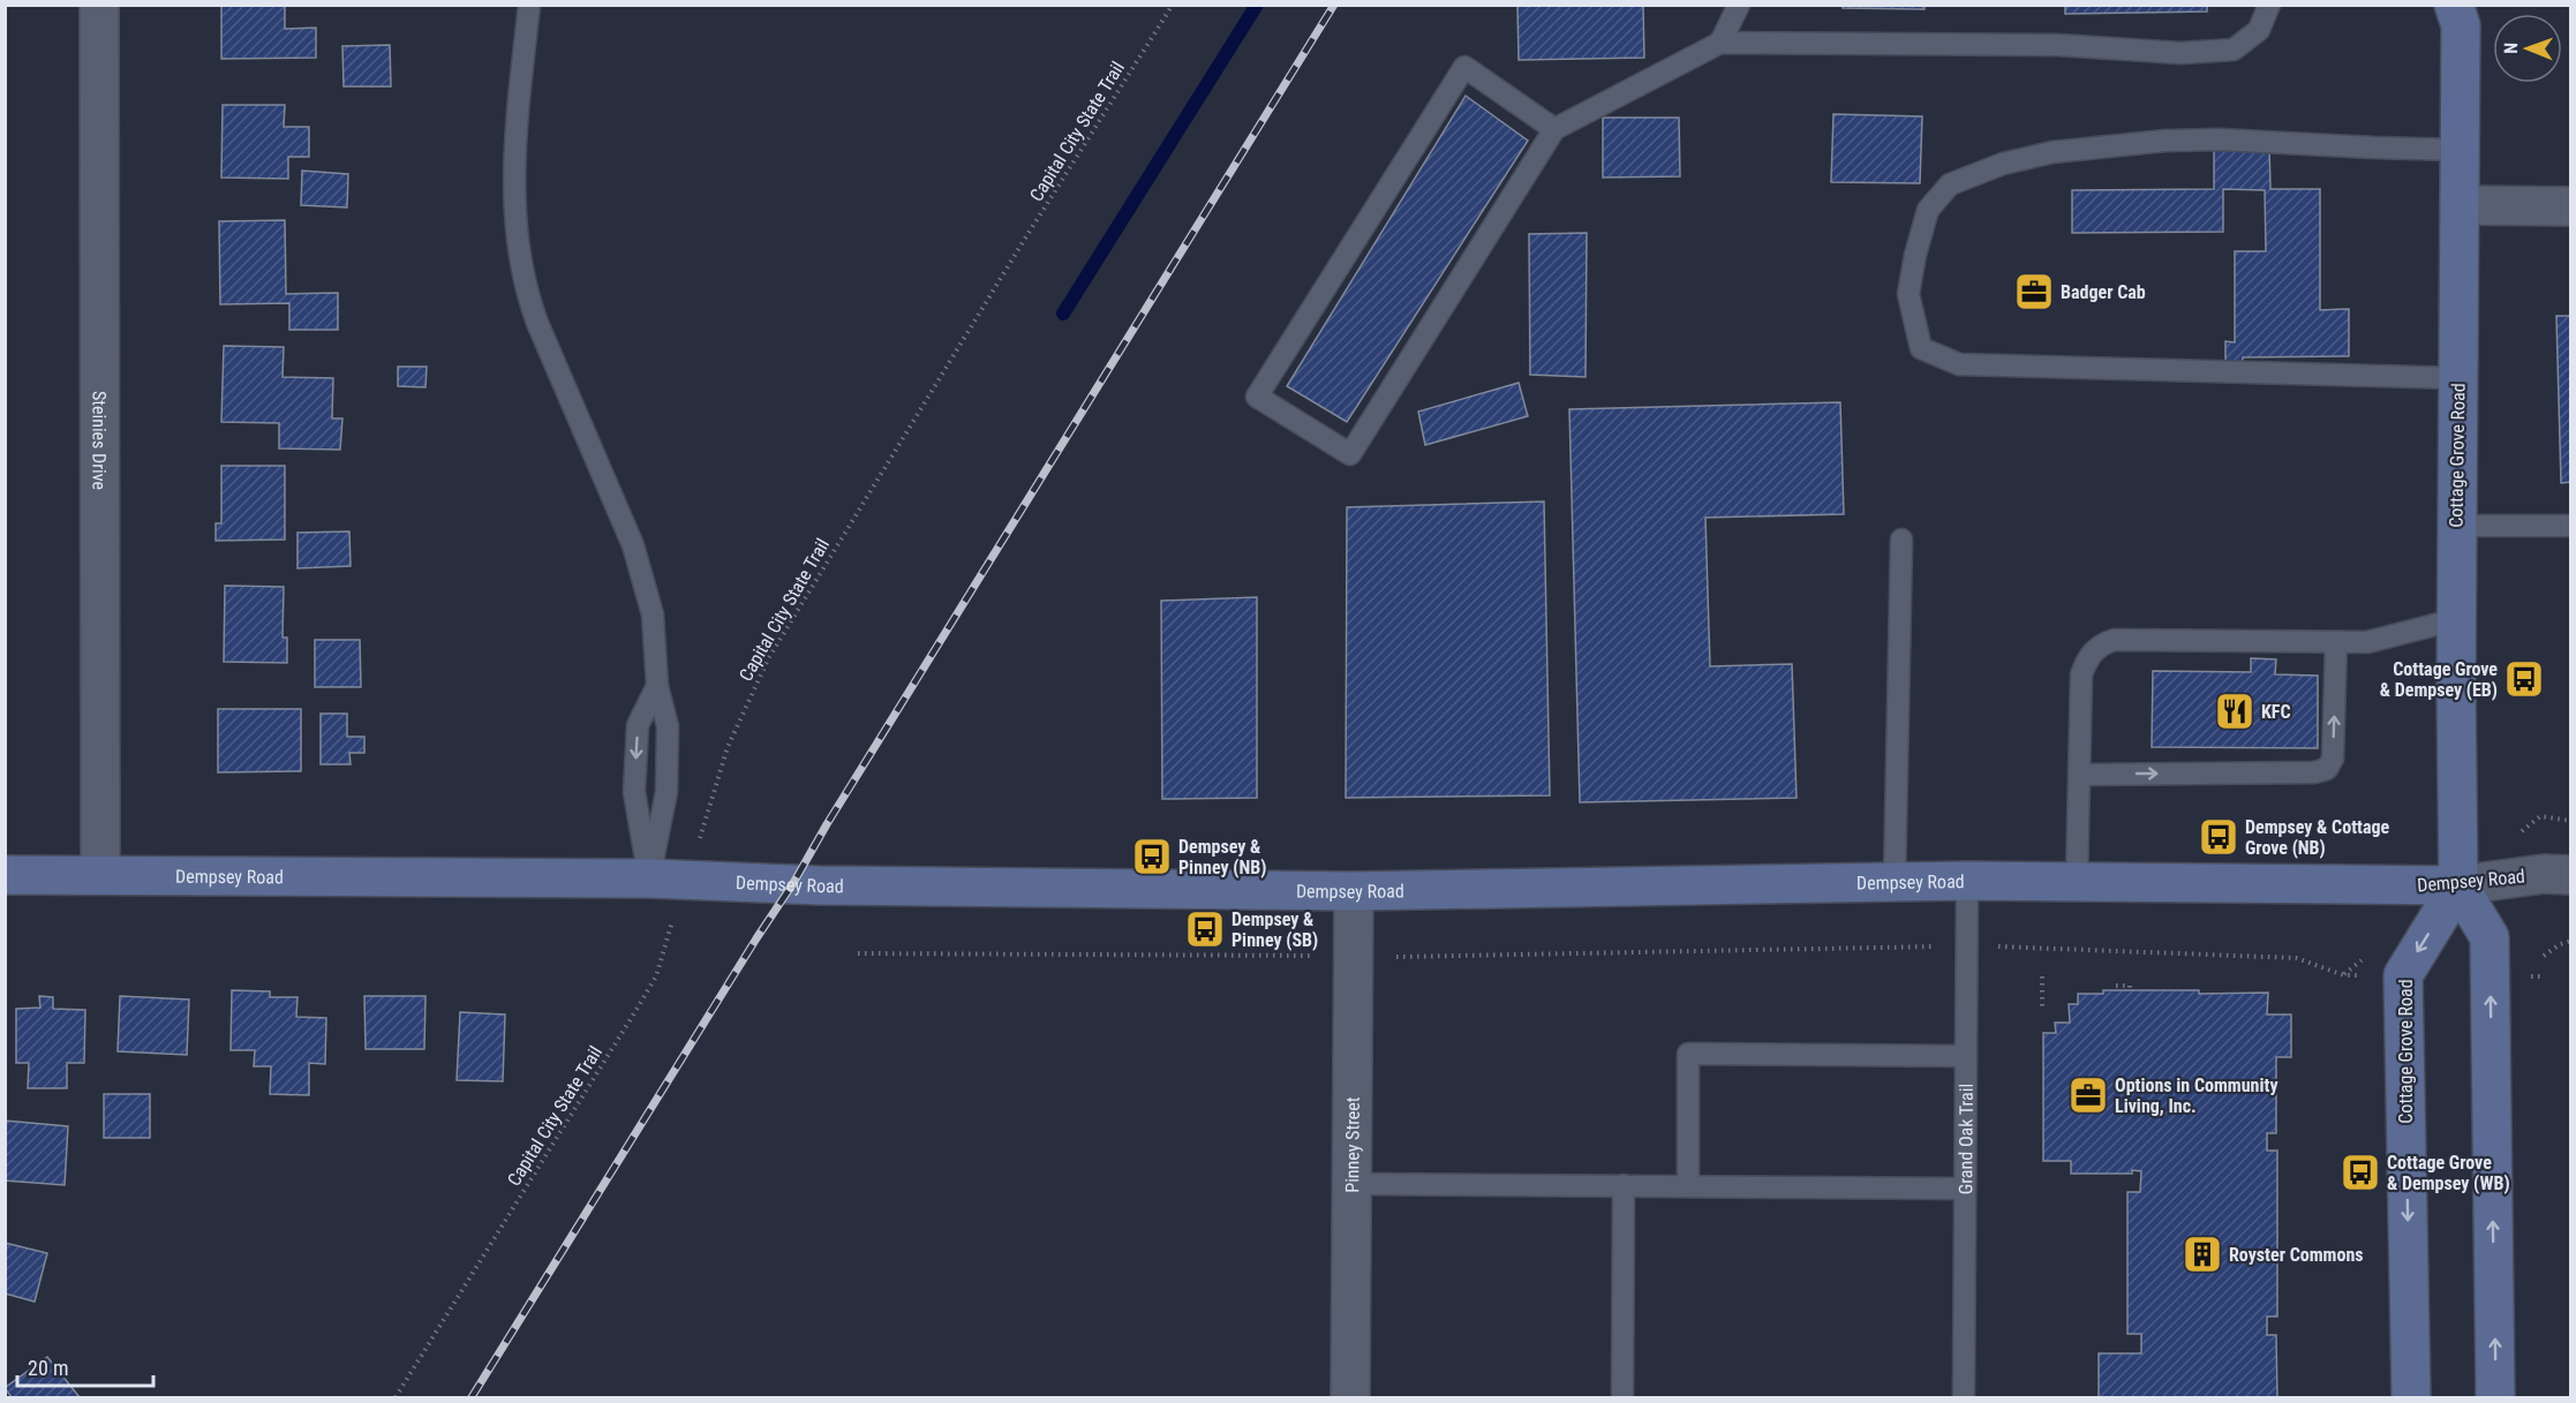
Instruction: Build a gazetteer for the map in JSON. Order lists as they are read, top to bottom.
{
  "streets": {
    "street": [
      "Steinies Drive",
      "Cottage Grove Road",
      "Dempsey Road",
      "Pinney Street"
    ],
    "lane": ["Grand Oak Trail"],
    "path": ["Capital City State Trail"]
  },
  "crossings": [
    ["Capital City State Trail", "Dempsey Road"],
    ["Steinies Drive", "Dempsey Road"],
    ["Cottage Grove Road", "Dempsey Road"],
    ["Dempsey Road", "Grand Oak Trail"],
    ["Dempsey Road", "Pinney Street"]
  ],
  "places": {
    "office": ["Badger Cab", "Options in Community Living, Inc."],
    "bus stop": [
      "Cottage Grove & Dempsey (EB)",
      "Dempsey & Cottage Grove (NB)",
      "Dempsey & Pinney (NB)",
      "Dempsey & Pinney (SB)",
      "Cottage Grove & Dempsey (WB)"
    ],
    "restaurant": ["KFC"],
    "building": ["Royster Commons"]
  },
  "scale_bar": "20 m",
  "north": "left"
}
